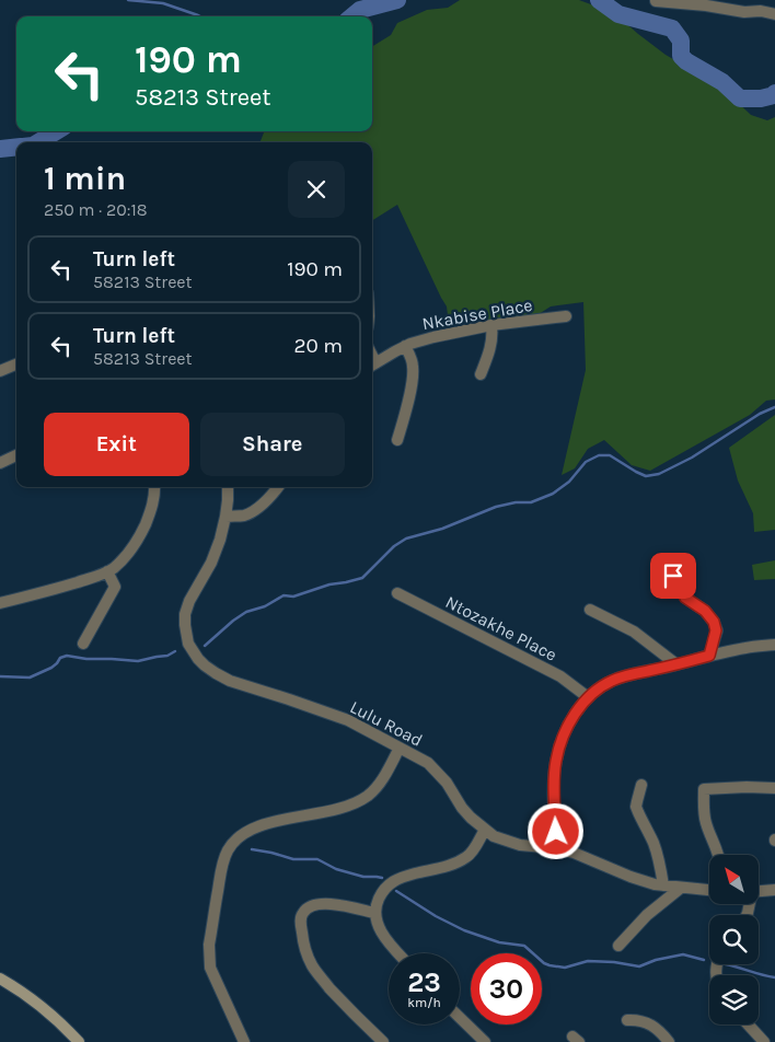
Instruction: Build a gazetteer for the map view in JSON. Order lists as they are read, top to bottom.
{
  "streets": {
    "street": ["Nkabise Place", "Ntozakhe Place", "Lulu Road"]
  },
  "north": "top left",
  "page": {
    "turn": ["190 m", "58213 Street"],
    "heading": ["1 min", "250 m · 20:18"],
    "list": [
      {
        "name": "Turn left",
        "note": "58213 Street",
        "value": "190 m"
      },
      {
        "name": "Turn left",
        "note": "58213 Street",
        "value": "20 m"
      }
    ],
    "buttons": ["Exit", "Share"],
    "speed": "23 km/h",
    "limit": "30"
  }
}
